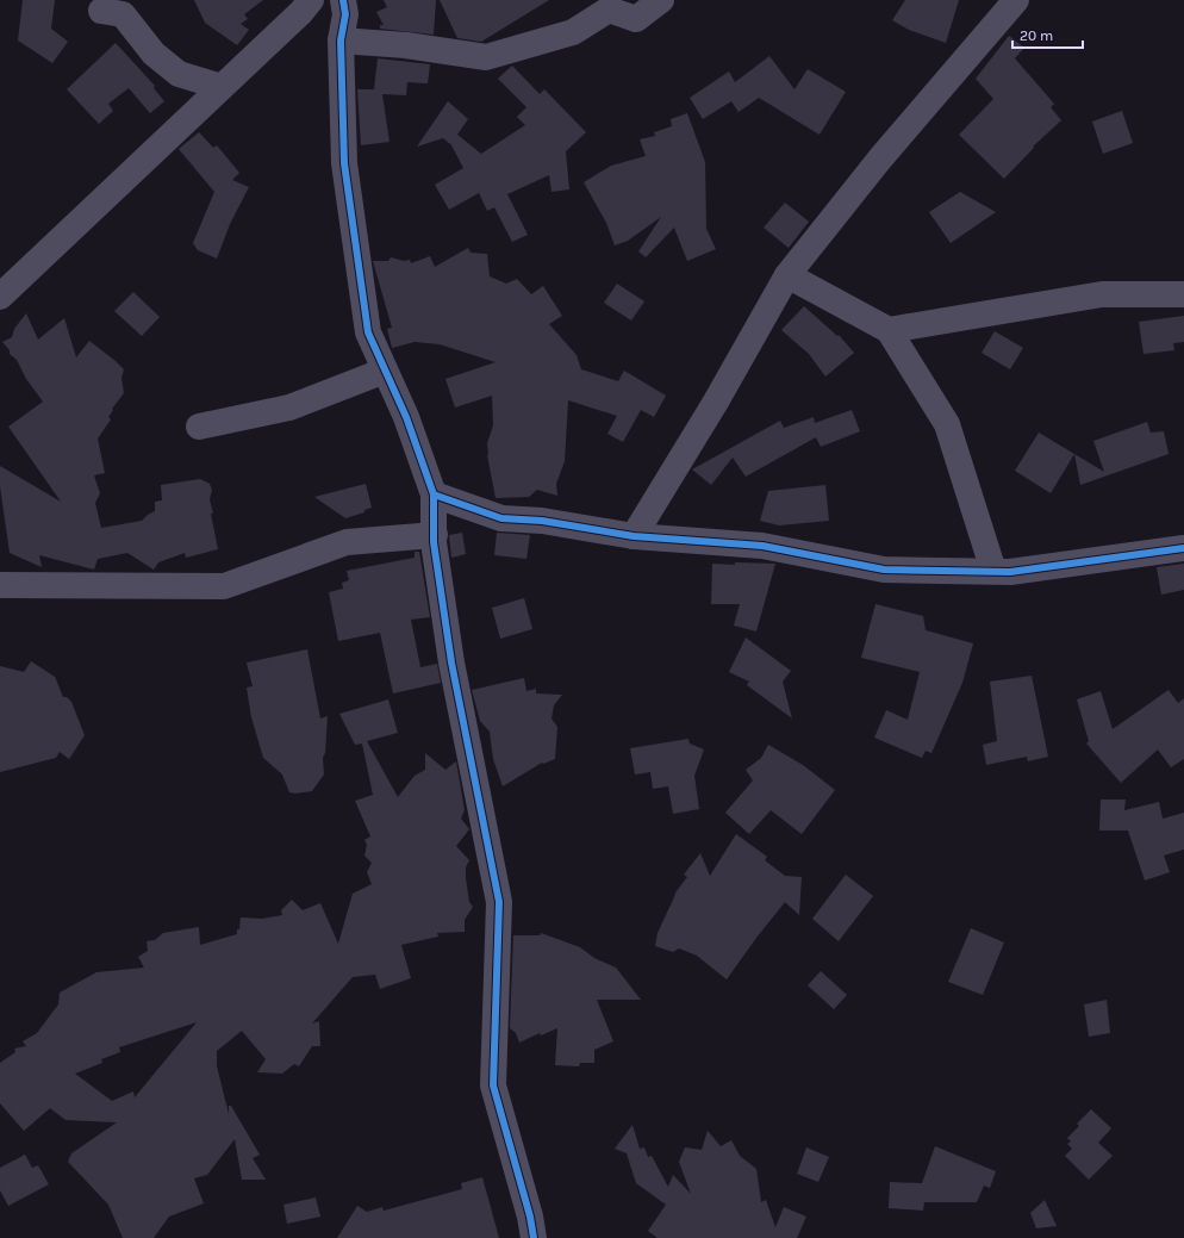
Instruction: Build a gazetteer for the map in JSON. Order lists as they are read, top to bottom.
{
  "scale_bar": "20 m"
}
